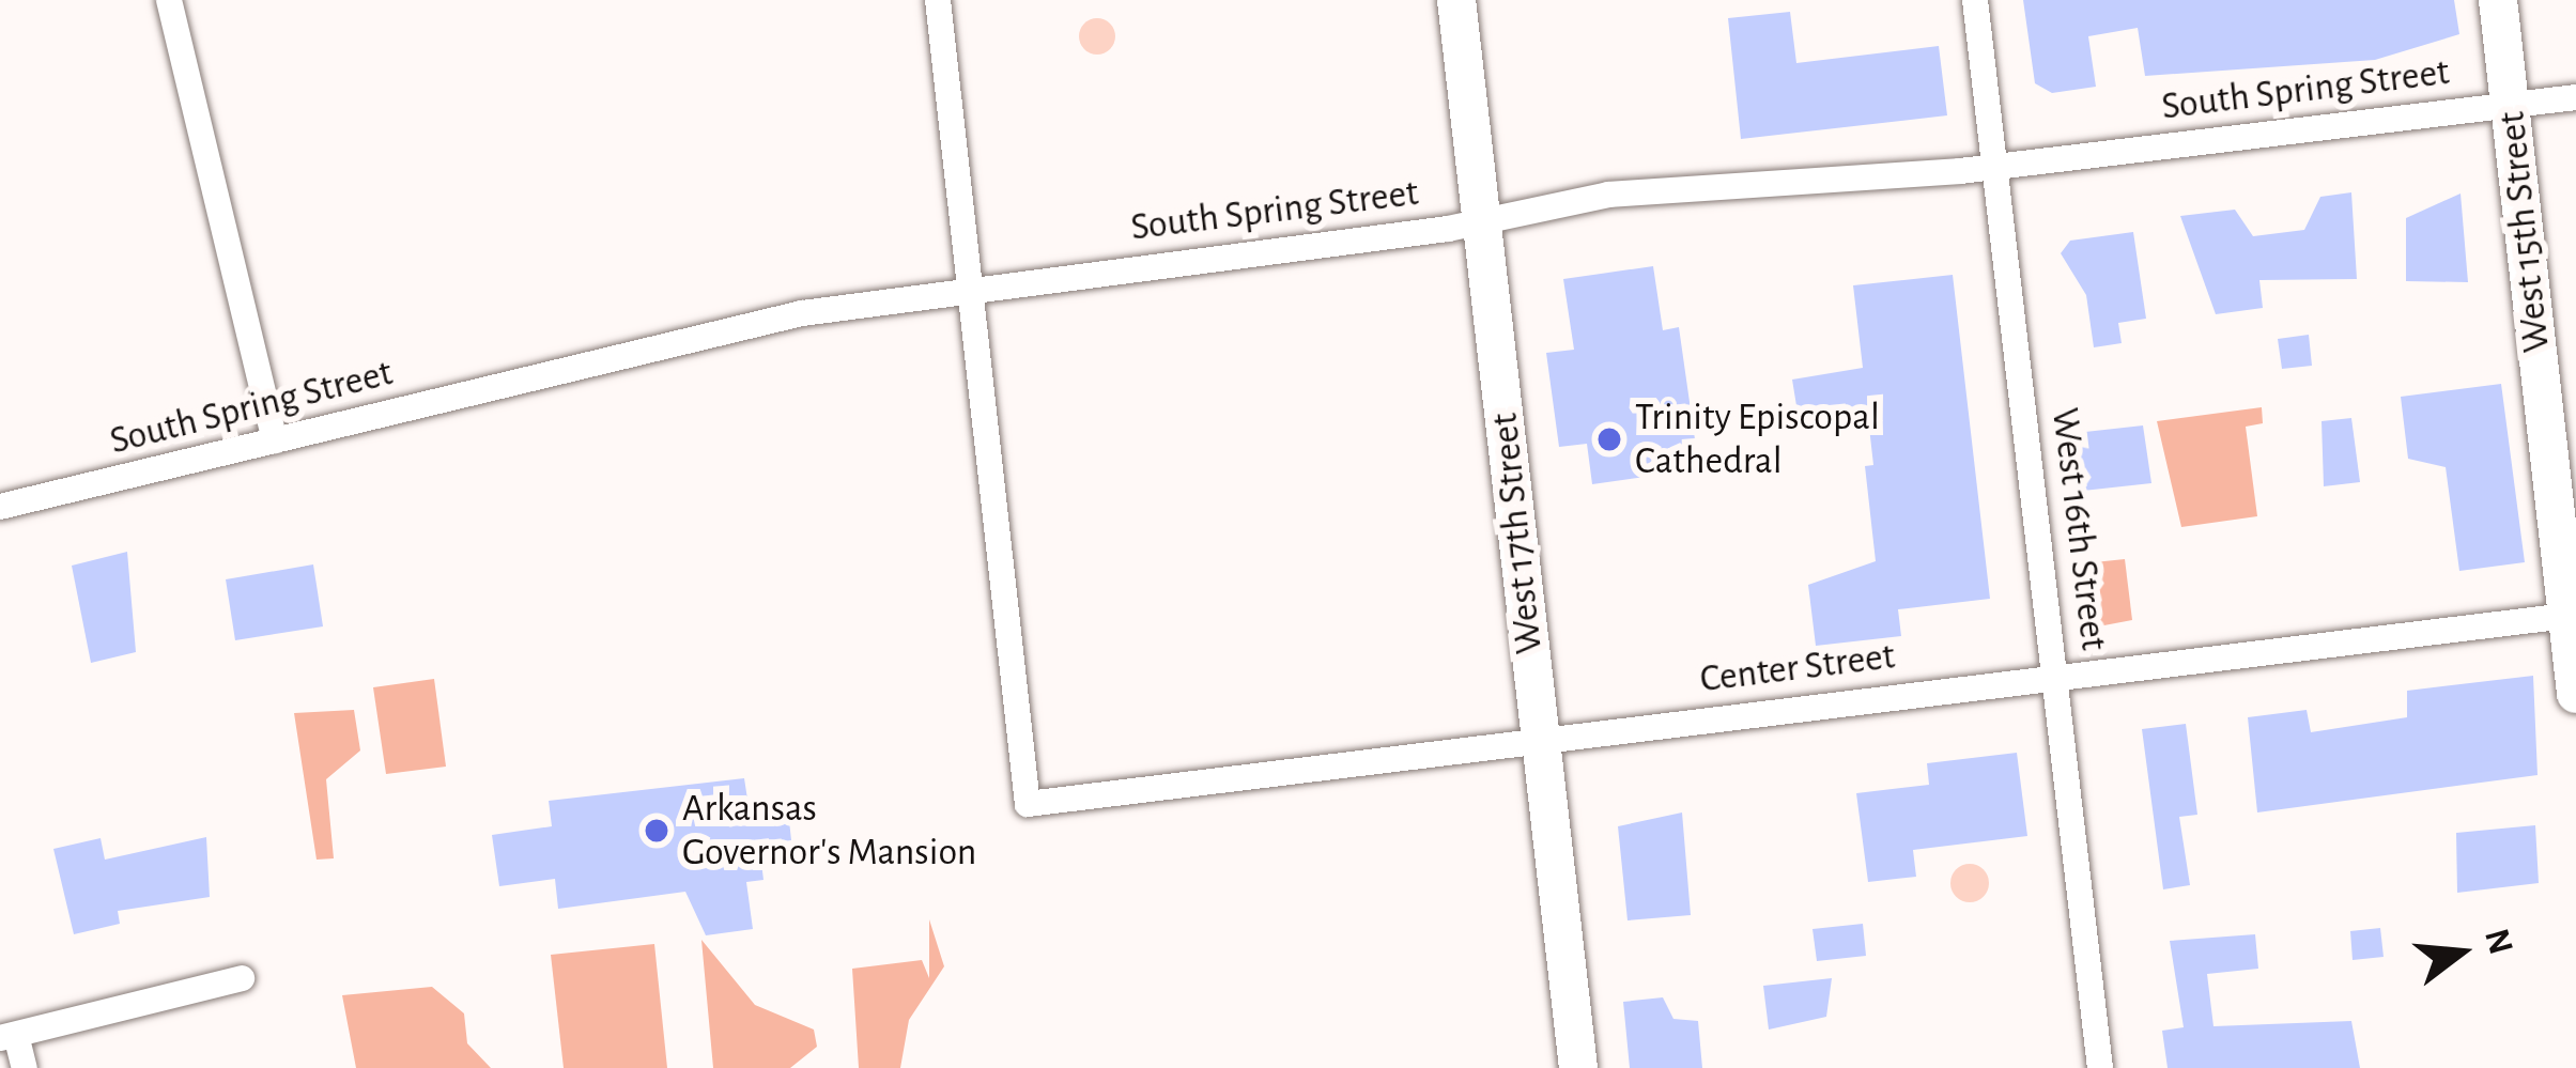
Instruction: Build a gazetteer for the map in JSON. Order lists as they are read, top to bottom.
{
  "streets": {
    "main road": ["West 15th Street", "West 17th Street"],
    "street": ["South Spring Street", "West 16th Street", "Center Street"]
  },
  "crossings": [
    ["South Spring Street", "West 15th Street"],
    ["South Spring Street", "West 16th Street"],
    ["South Spring Street", "West 17th Street"],
    ["South Spring Street", "Center Street"],
    ["West 15th Street", "Center Street"],
    ["West 16th Street", "Center Street"],
    ["West 17th Street", "Center Street"]
  ],
  "places": ["Trinity Episcopal Cathedral", "Arkansas Governor's Mansion"],
  "north": "right"
}
